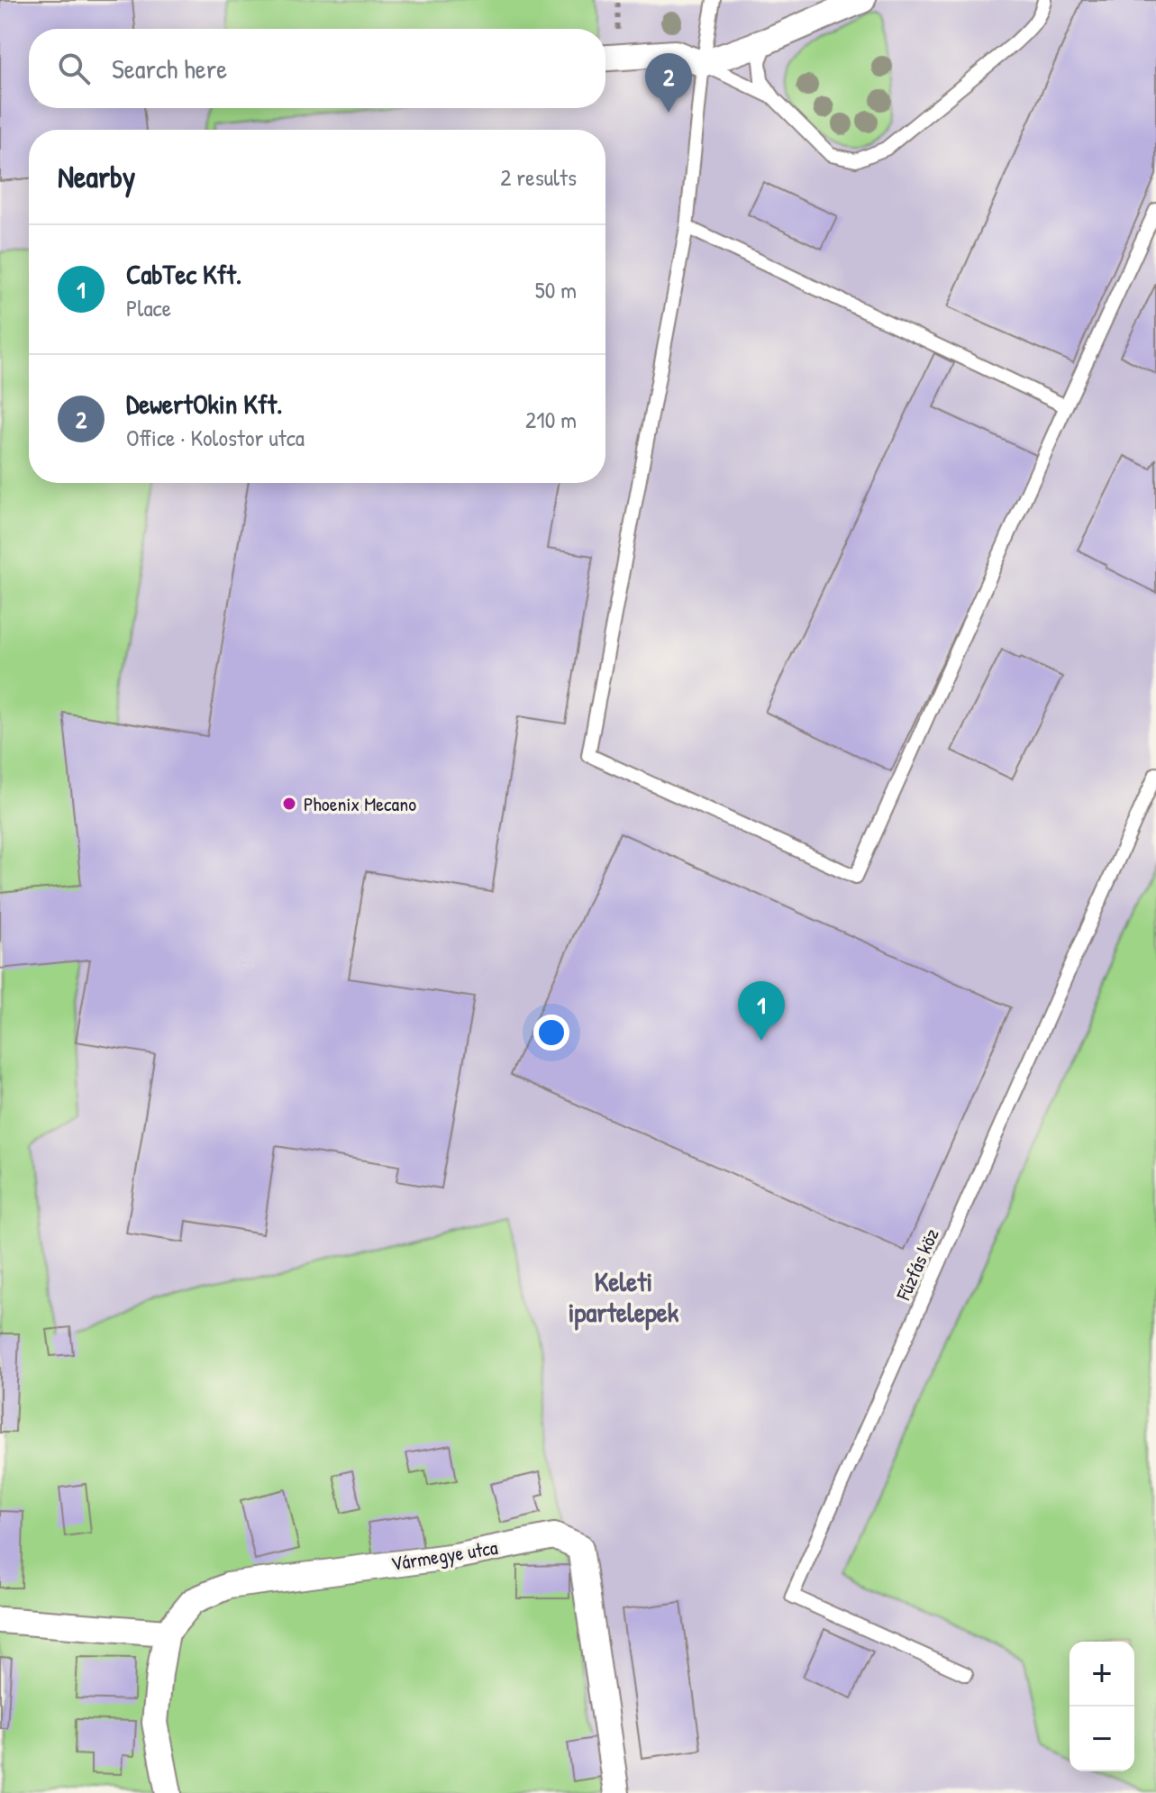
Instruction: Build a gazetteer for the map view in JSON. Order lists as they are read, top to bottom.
{
  "streets": {
    "street": ["Vármegye utca"],
    "lane": ["Fűzfás köz"]
  },
  "districts": ["Keleti ipartelepek"],
  "places": ["Phoenix Mecano"],
  "page": {
    "search": "Search here",
    "pins": ["2", "1"],
    "heading": ["Nearby", "2 results"],
    "list": [
      {
        "mark": "1",
        "name": "CabTec Kft.",
        "note": "Place",
        "value": "50 m"
      },
      {
        "mark": "2",
        "name": "DewertOkin Kft.",
        "note": "Office · Kolostor utca",
        "value": "210 m"
      }
    ],
    "map_buttons": ["+", "−"]
  }
}
